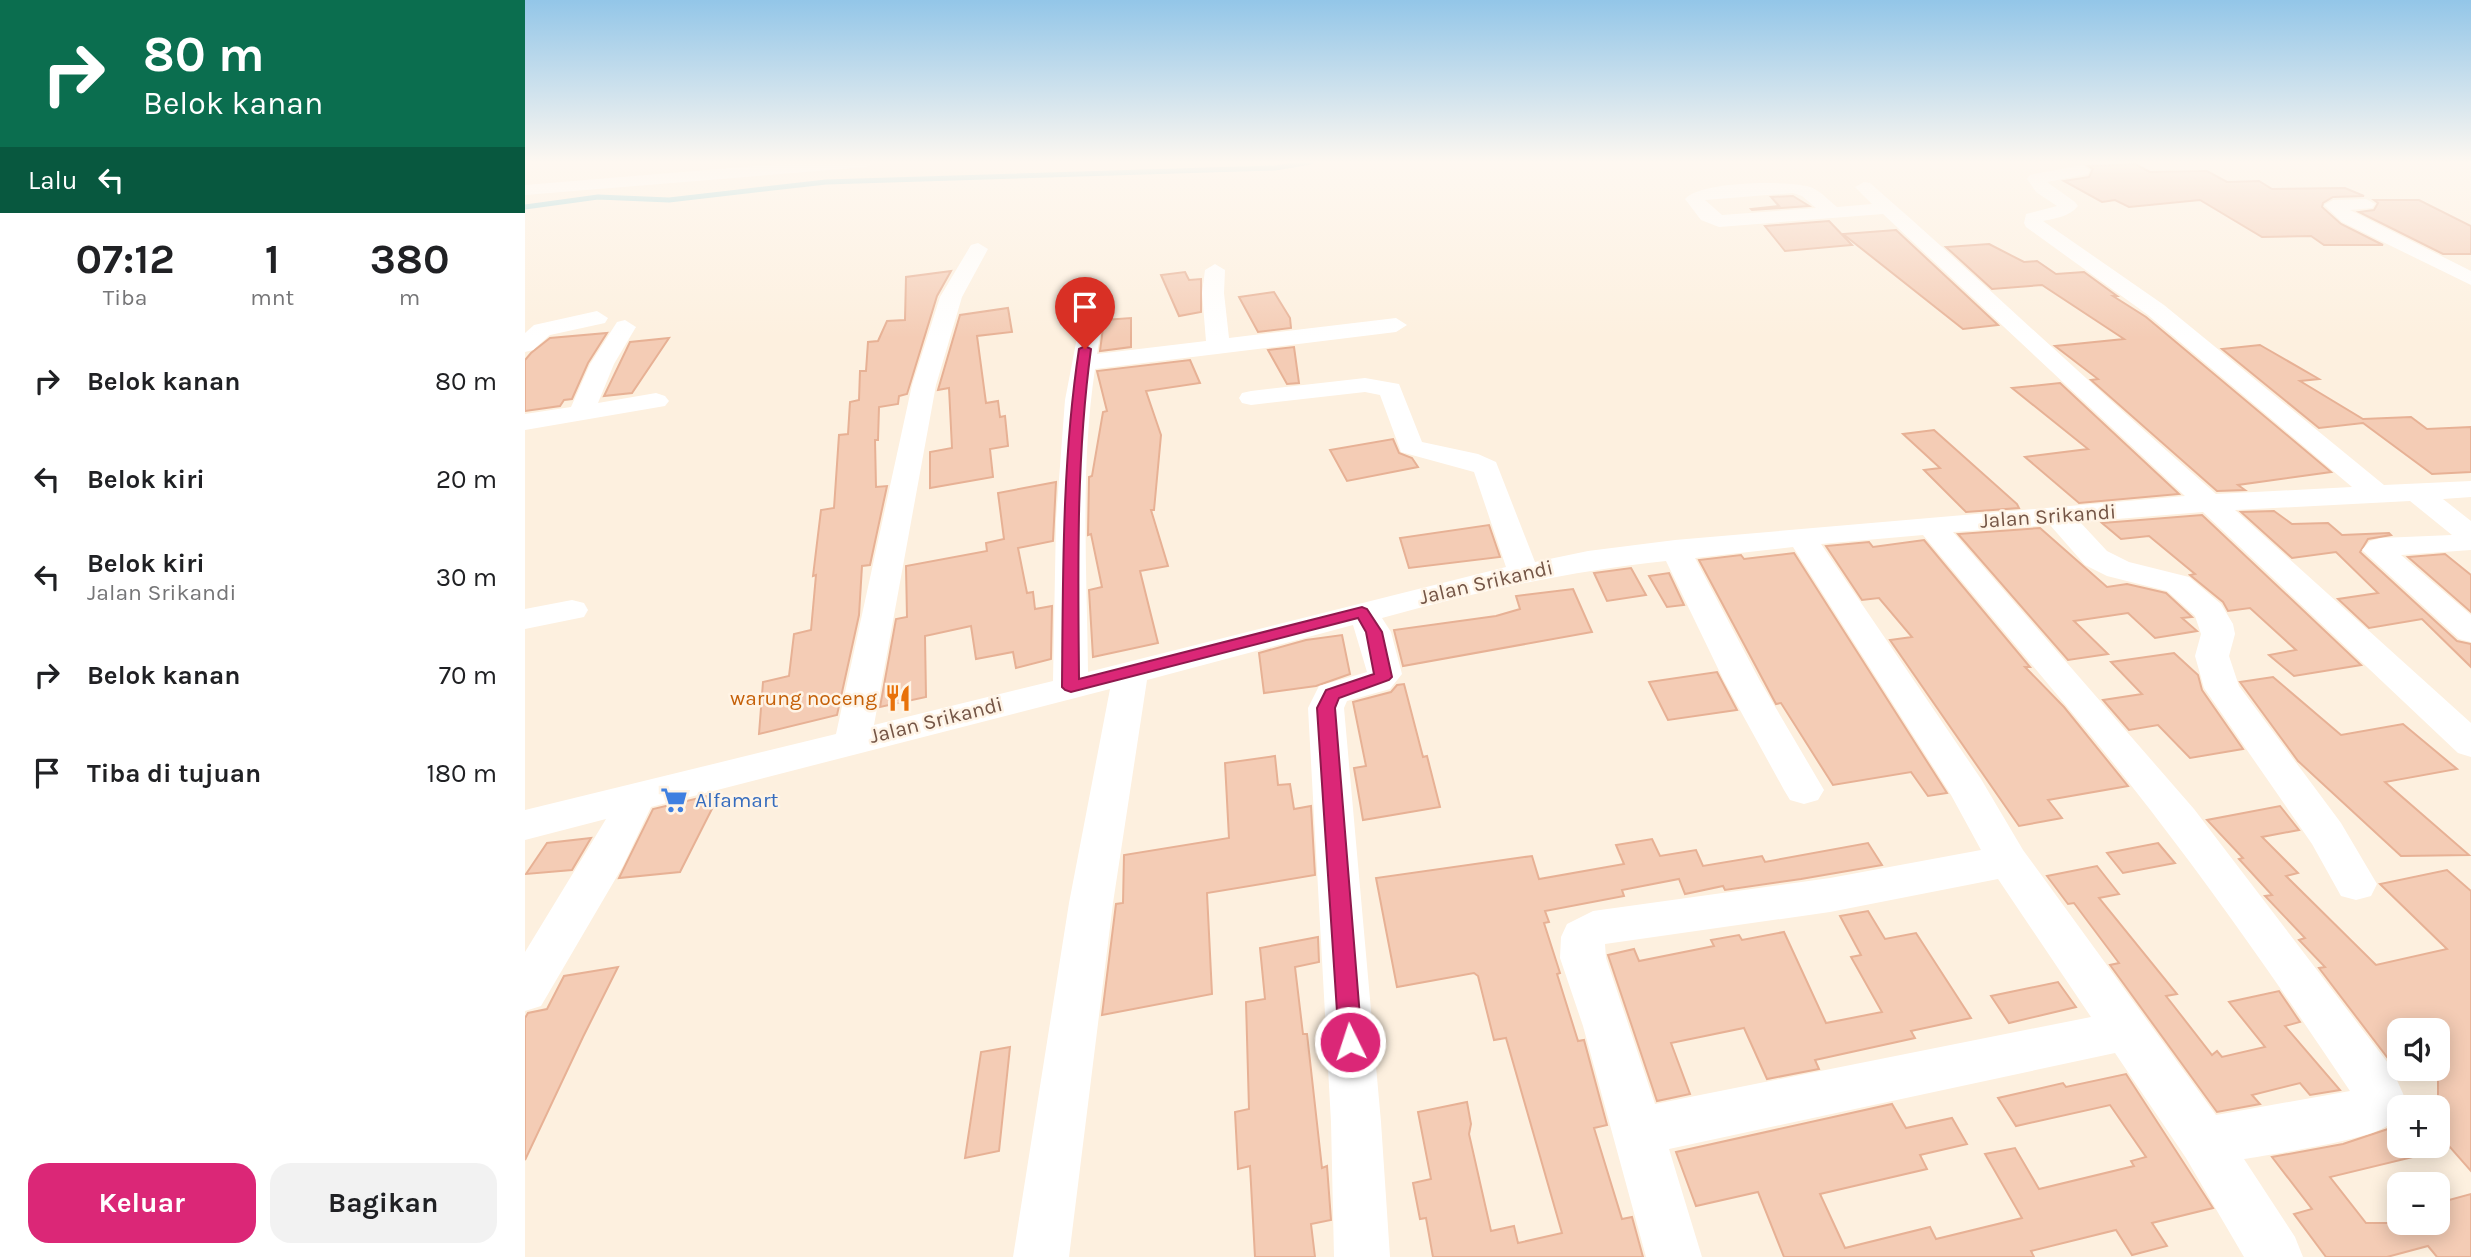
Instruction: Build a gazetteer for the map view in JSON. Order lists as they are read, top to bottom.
{
  "streets": {
    "street": ["Jalan Srikandi"]
  },
  "places": {
    "restaurant": ["warung noceng"],
    "supermarket": ["Alfamart"]
  },
  "page": {
    "turn": ["80 m", "Belok kanan"],
    "then": "Lalu",
    "eta": [
      "07:12",
      "Tiba",
      "1",
      "mnt",
      "380",
      "m"
    ],
    "list": [
      {
        "name": "Belok kanan",
        "value": "80 m"
      },
      {
        "name": "Belok kiri",
        "value": "20 m"
      },
      {
        "name": "Belok kiri",
        "note": "Jalan Srikandi",
        "value": "30 m"
      },
      {
        "name": "Belok kanan",
        "value": "70 m"
      },
      {
        "name": "Tiba di tujuan",
        "value": "180 m"
      }
    ],
    "map_buttons": ["+", "−"],
    "buttons": ["Keluar", "Bagikan"]
  }
}
